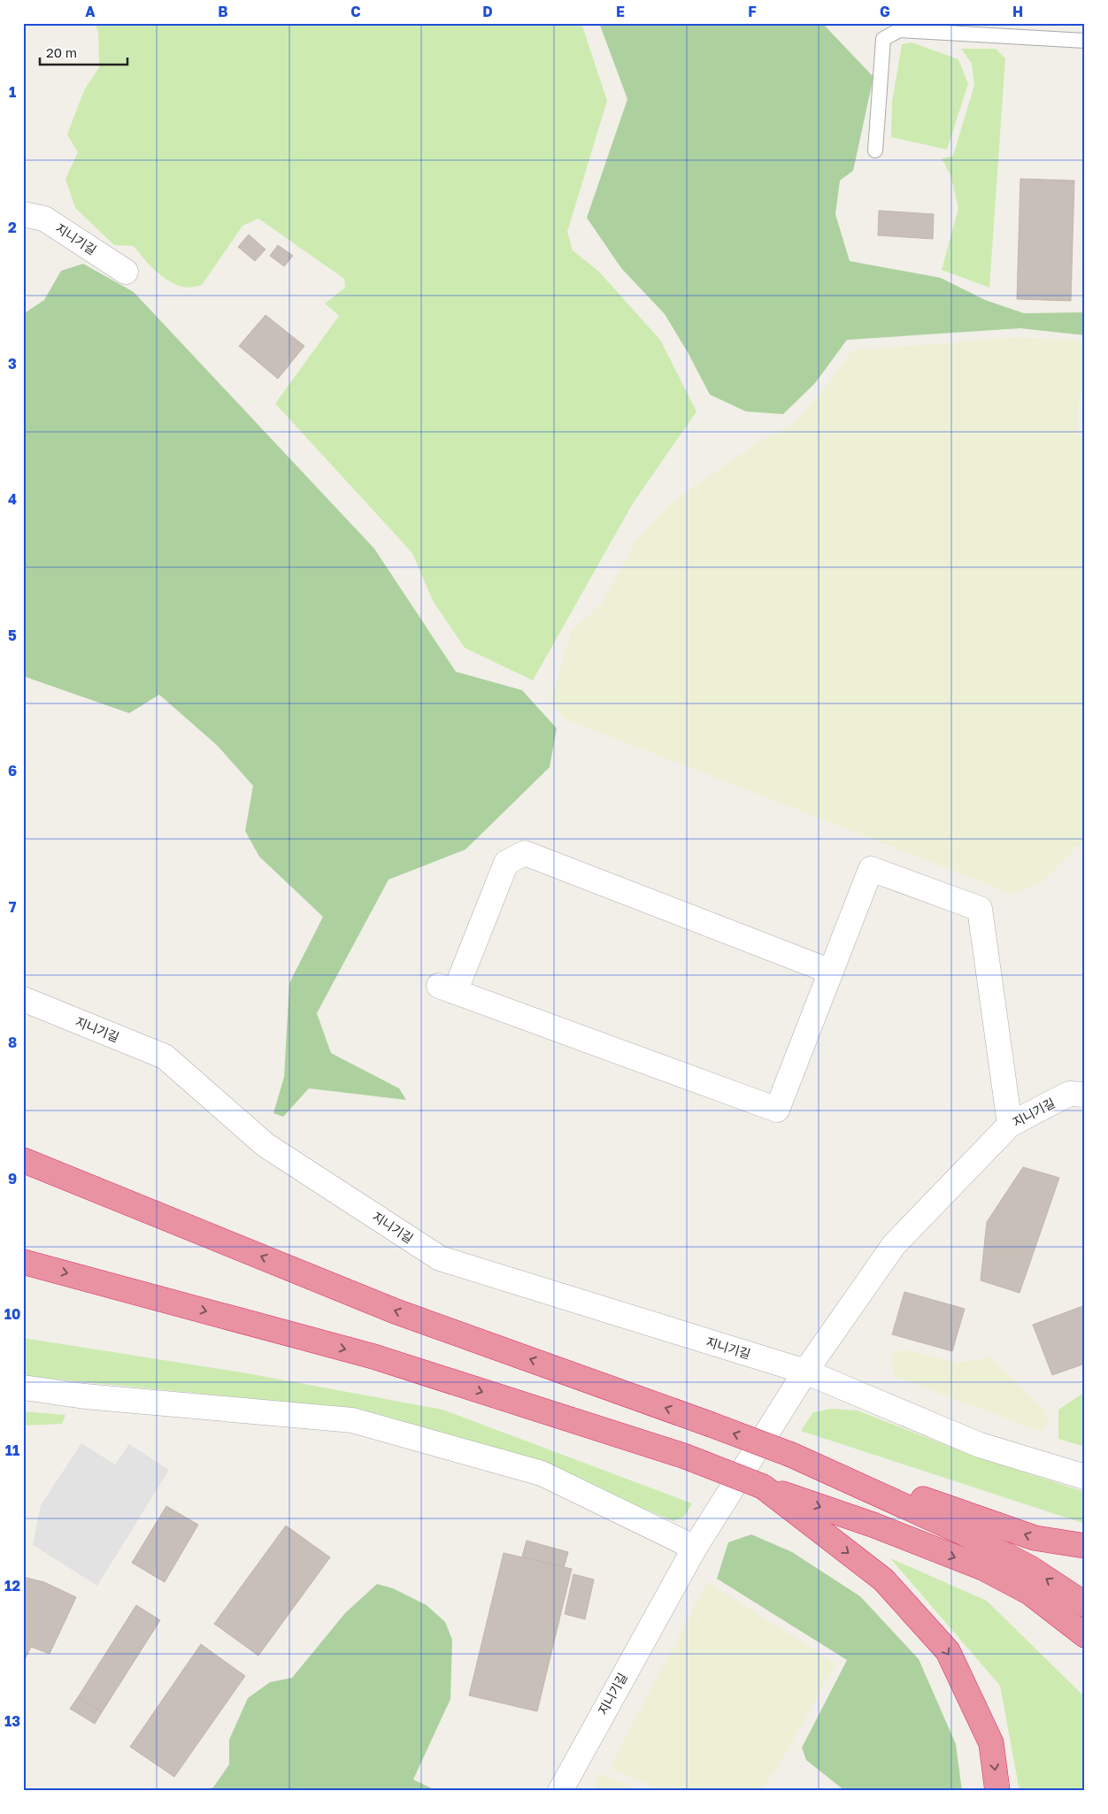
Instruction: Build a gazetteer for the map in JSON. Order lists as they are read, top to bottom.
{
  "streets": {
    "street": ["지니기길"]
  },
  "scale_bar": "20 m",
  "grid": {
    "columns": [
      "A",
      "B",
      "C",
      "D",
      "E",
      "F",
      "G",
      "H"
    ],
    "rows": [
      "1",
      "2",
      "3",
      "4",
      "5",
      "6",
      "7",
      "8",
      "9",
      "10",
      "11",
      "12",
      "13"
    ]
  }
}
